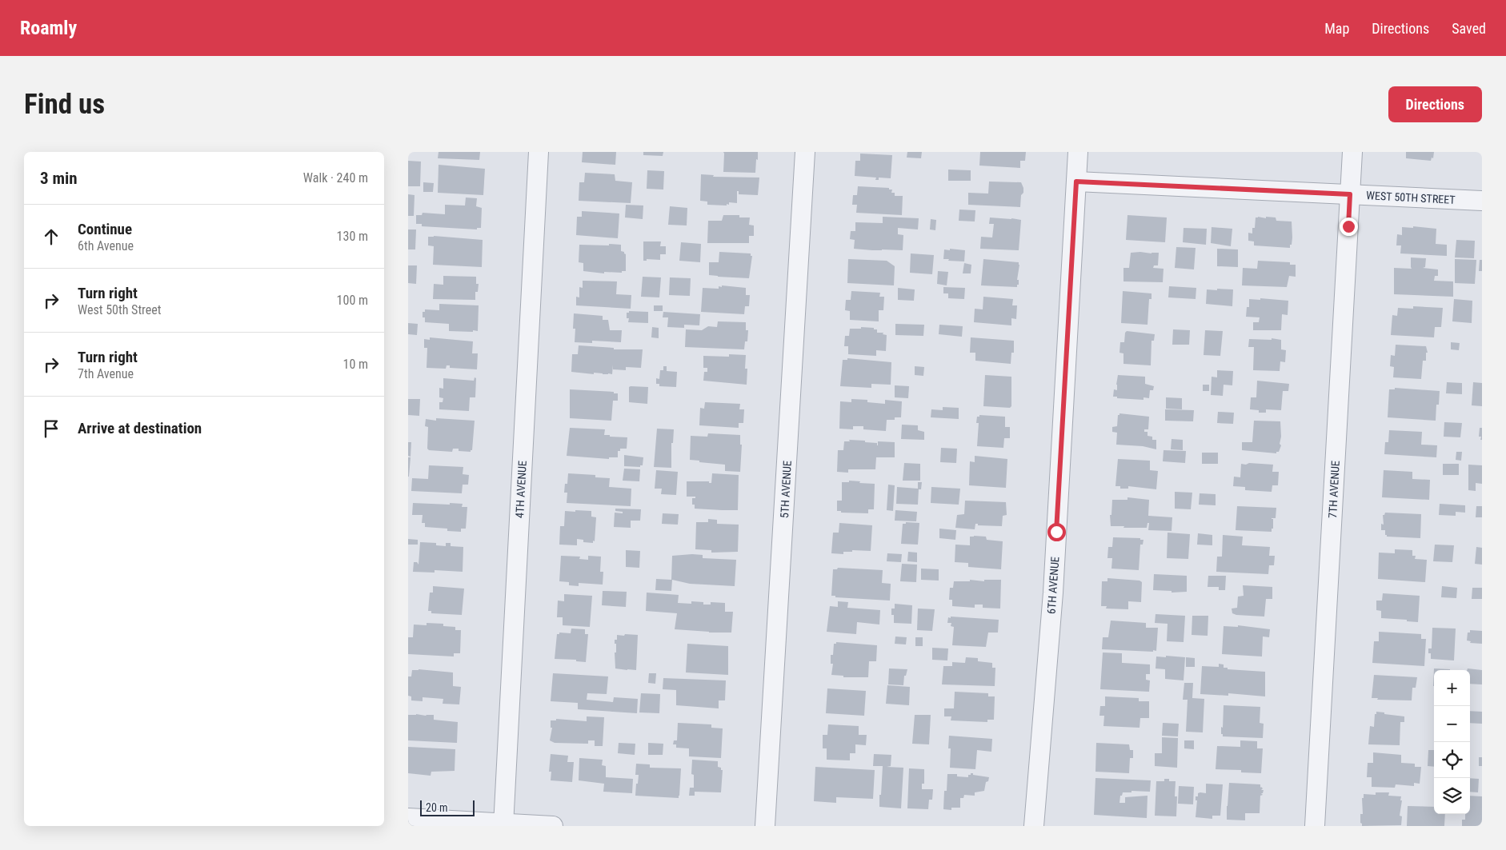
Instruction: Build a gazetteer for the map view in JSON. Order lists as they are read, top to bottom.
{
  "streets": {
    "street": [
      "WEST 50TH STREET",
      "4TH AVENUE",
      "5TH AVENUE",
      "7TH AVENUE",
      "6TH AVENUE"
    ]
  },
  "crossings": [
    ["WEST 50TH STREET", "7TH AVENUE"],
    ["WEST 50TH STREET", "6TH AVENUE"]
  ],
  "scale_bar": "20 m",
  "page": {
    "header": "Roamly",
    "nav": ["Map", "Directions", "Saved"],
    "buttons": "Directions",
    "title": "Find us",
    "heading": ["3 min", "Walk · 240 m"],
    "list": [
      ["Continue", "6th Avenue", "130 m"],
      ["Turn right", "West 50th Street", "100 m"],
      ["Turn right", "7th Avenue", "10 m"],
      "Arrive at destination"
    ],
    "map_buttons": ["+", "−"],
    "scale": "20 m"
  }
}
